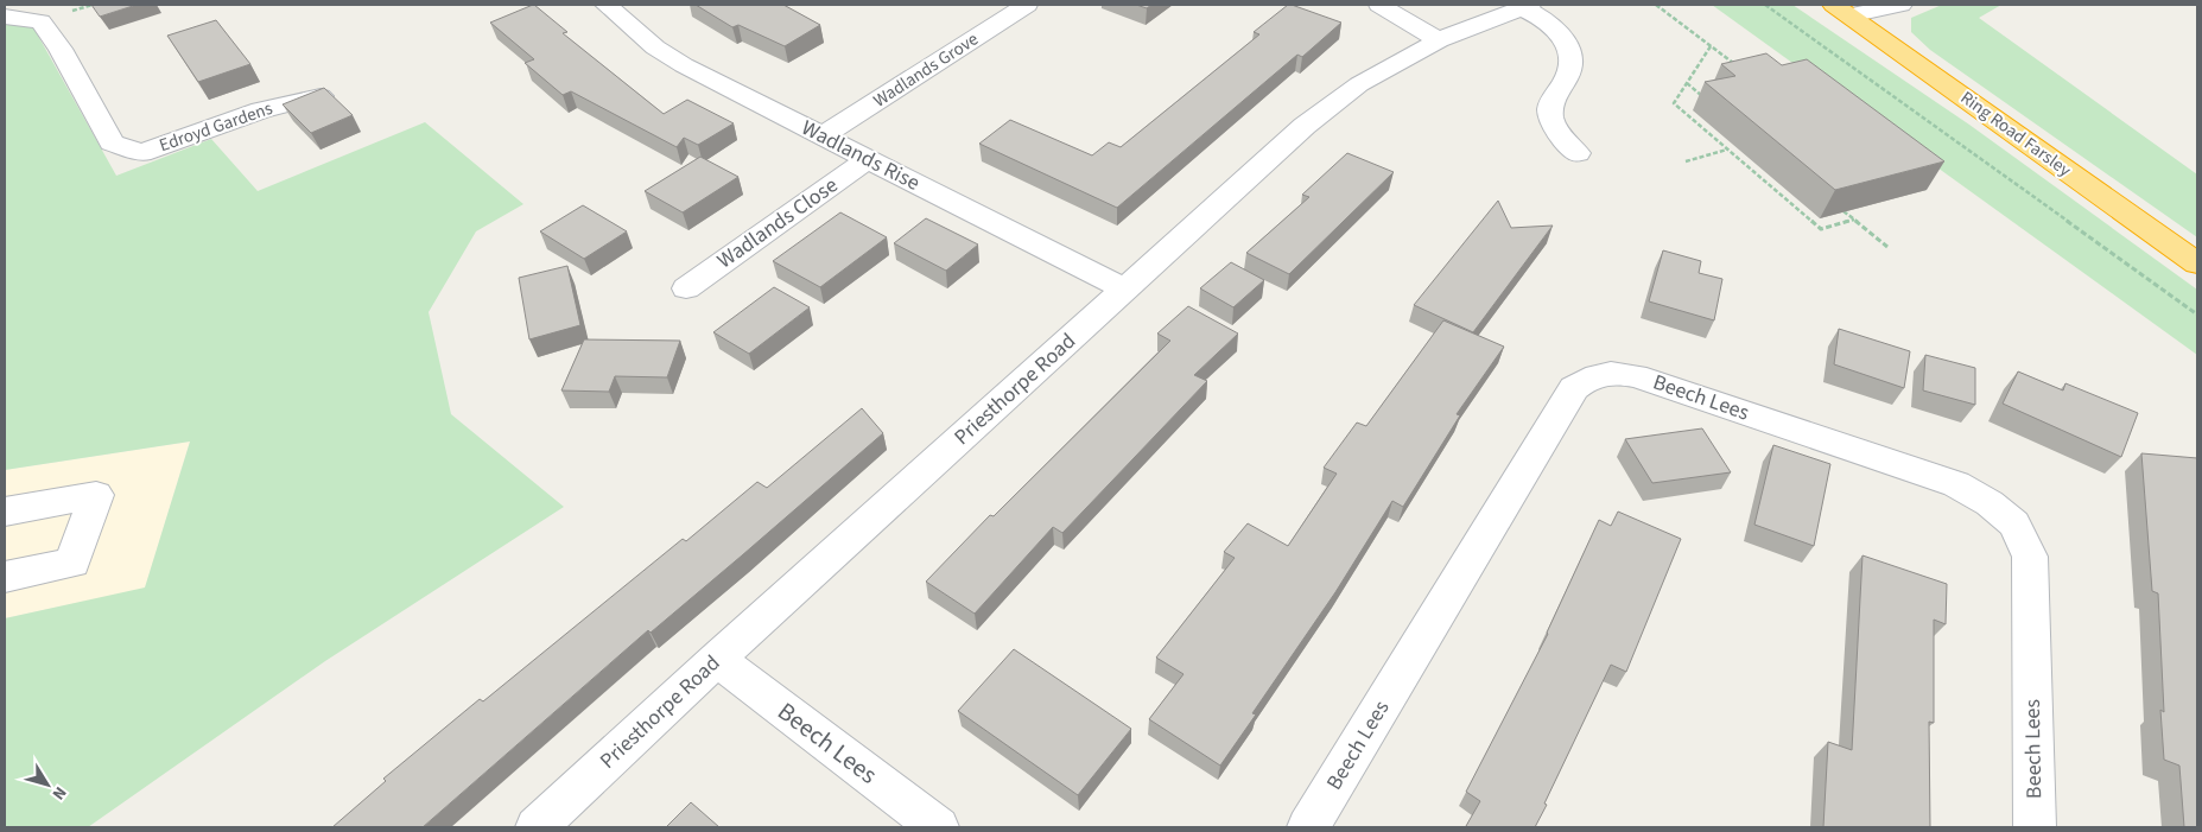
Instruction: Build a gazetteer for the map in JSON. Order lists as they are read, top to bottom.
{
  "streets": {
    "highway": ["Ring Road Farsley"],
    "street": [
      "Wadlands Grove",
      "Edroyd Gardens",
      "Wadlands Rise",
      "Wadlands Close",
      "Priesthorpe Road",
      "Beech Lees"
    ]
  },
  "crossings": [
    ["Wadlands Grove", "Wadlands Rise"],
    ["Wadlands Rise", "Wadlands Close"],
    ["Wadlands Rise", "Priesthorpe Road"],
    ["Priesthorpe Road", "Beech Lees"]
  ],
  "north": "bottom right"
}
